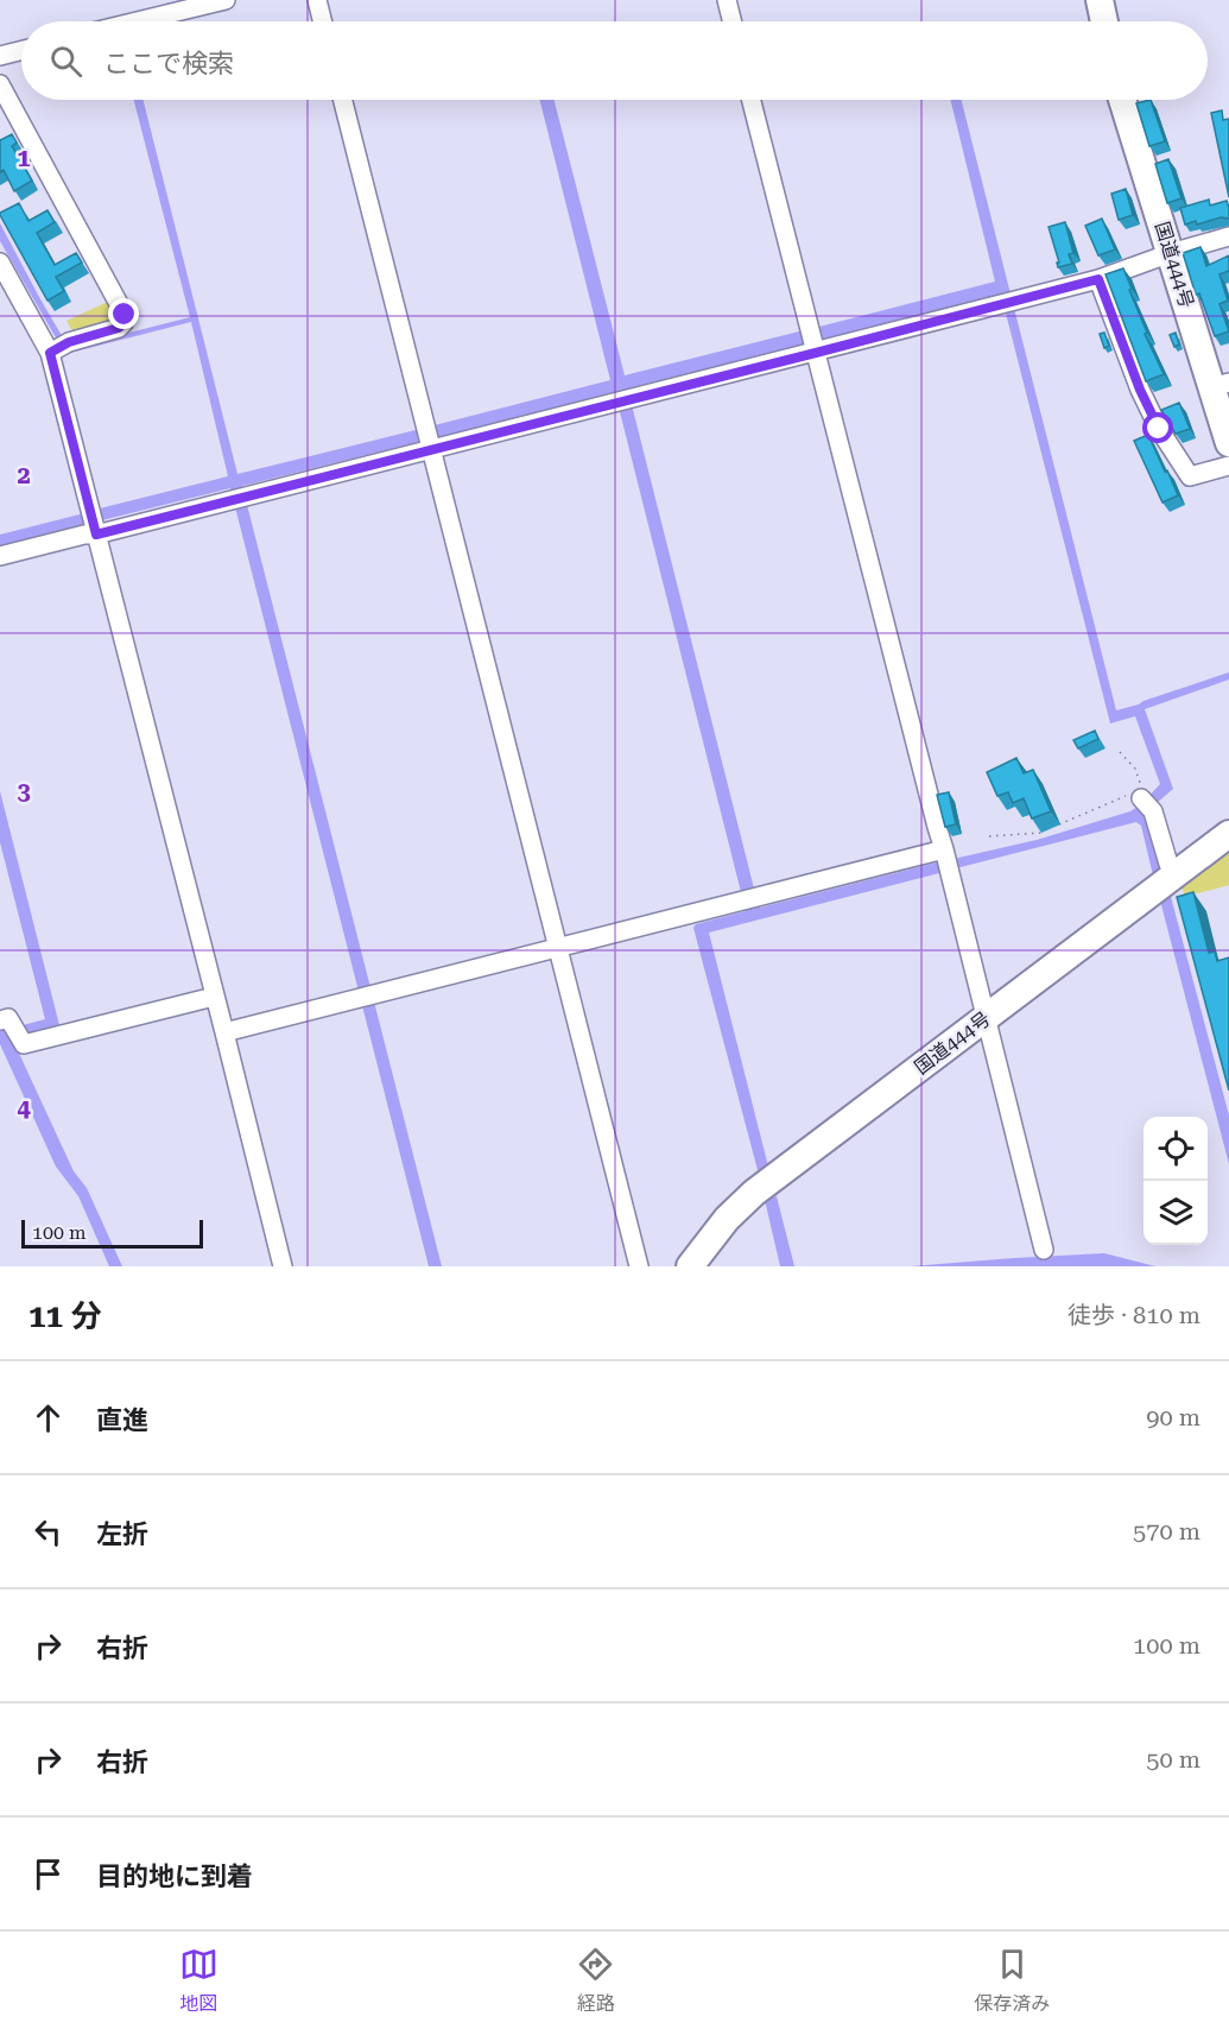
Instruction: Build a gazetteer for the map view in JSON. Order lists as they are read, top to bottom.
{
  "streets": {
    "highway": ["国道444号"]
  },
  "scale_bar": "100 m",
  "page": {
    "search": "ここで検索",
    "scale": "100 m",
    "heading": ["11 分", "徒歩 · 810 m"],
    "list": [
      ["直進", "90 m"],
      ["左折", "570 m"],
      ["右折", "100 m"],
      ["右折", "50 m"],
      "目的地に到着"
    ],
    "nav": ["地図", "経路", "保存済み"]
  },
  "grid": {
    "rows": [
      "1",
      "2",
      "3",
      "4"
    ]
  }
}
